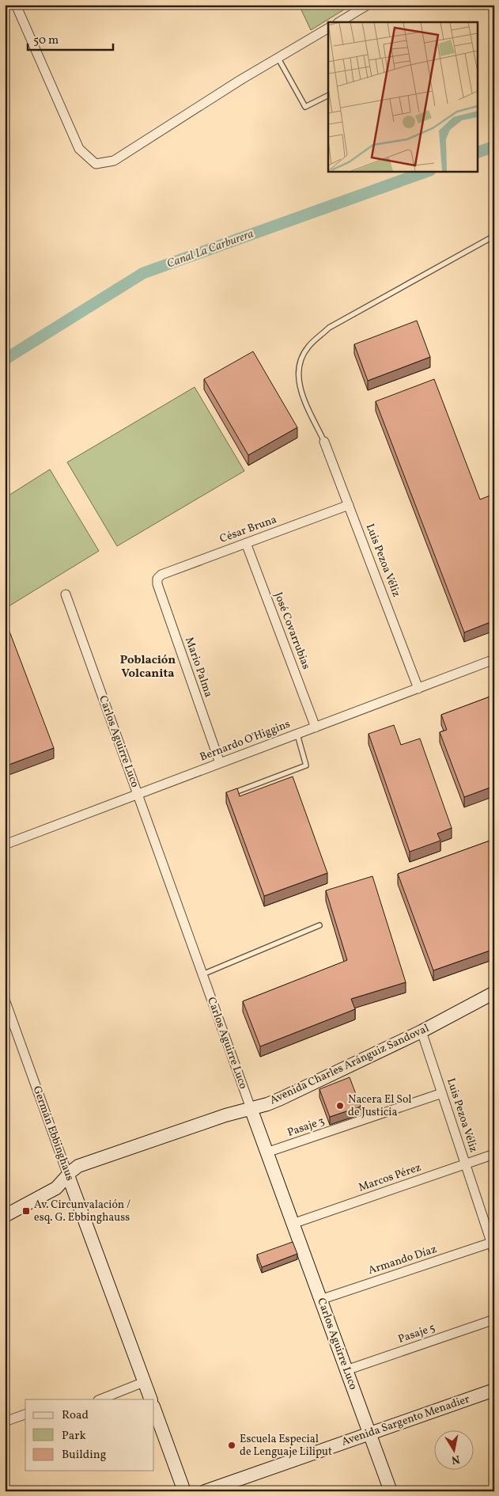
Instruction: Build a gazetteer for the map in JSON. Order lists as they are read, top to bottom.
{
  "streets": {
    "street": [
      "César Bruna",
      "Luis Pezoa Véliz",
      "José Covarrubias",
      "Mario Palma",
      "Bernardo O'Higgins",
      "Carlos Aguirre Luco",
      "Avenida Charles Aránguiz Sandoval",
      "Pasaje 3",
      "Germán Ebbinghaus",
      "Marcos Pérez",
      "Armando Díaz",
      "Pasaje 5",
      "Avenida Sargento Menadier"
    ]
  },
  "crossings": [
    ["César Bruna", "Luis Pezoa Véliz"],
    ["César Bruna", "José Covarrubias"],
    ["César Bruna", "Mario Palma"],
    ["Luis Pezoa Véliz", "Bernardo O'Higgins"],
    ["Luis Pezoa Véliz", "Avenida Charles Aránguiz Sandoval"],
    ["Luis Pezoa Véliz", "Pasaje 3"],
    ["Luis Pezoa Véliz", "Marcos Pérez"],
    ["Luis Pezoa Véliz", "Armando Díaz"],
    ["José Covarrubias", "Bernardo O'Higgins"],
    ["Mario Palma", "Bernardo O'Higgins"],
    ["Bernardo O'Higgins", "Carlos Aguirre Luco"],
    ["Carlos Aguirre Luco", "Avenida Charles Aránguiz Sandoval"],
    ["Carlos Aguirre Luco", "Pasaje 3"],
    ["Carlos Aguirre Luco", "Marcos Pérez"],
    ["Carlos Aguirre Luco", "Armando Díaz"],
    ["Carlos Aguirre Luco", "Pasaje 5"],
    ["Carlos Aguirre Luco", "Avenida Sargento Menadier"],
    ["Avenida Charles Aránguiz Sandoval", "Germán Ebbinghaus"]
  ],
  "districts": ["Población Volcanita"],
  "water": ["Canal La Carburera"],
  "places": {
    "other": ["Nacera El Sol de Justicia", "Escuela Especial de Lenguaje Liliput"],
    "transit": ["Av. Circunvalación / esq. G. Ebbinghauss"]
  },
  "legend": ["Road", "Park", "Building"],
  "scale_bar": "50 m",
  "north": "bottom"
}
